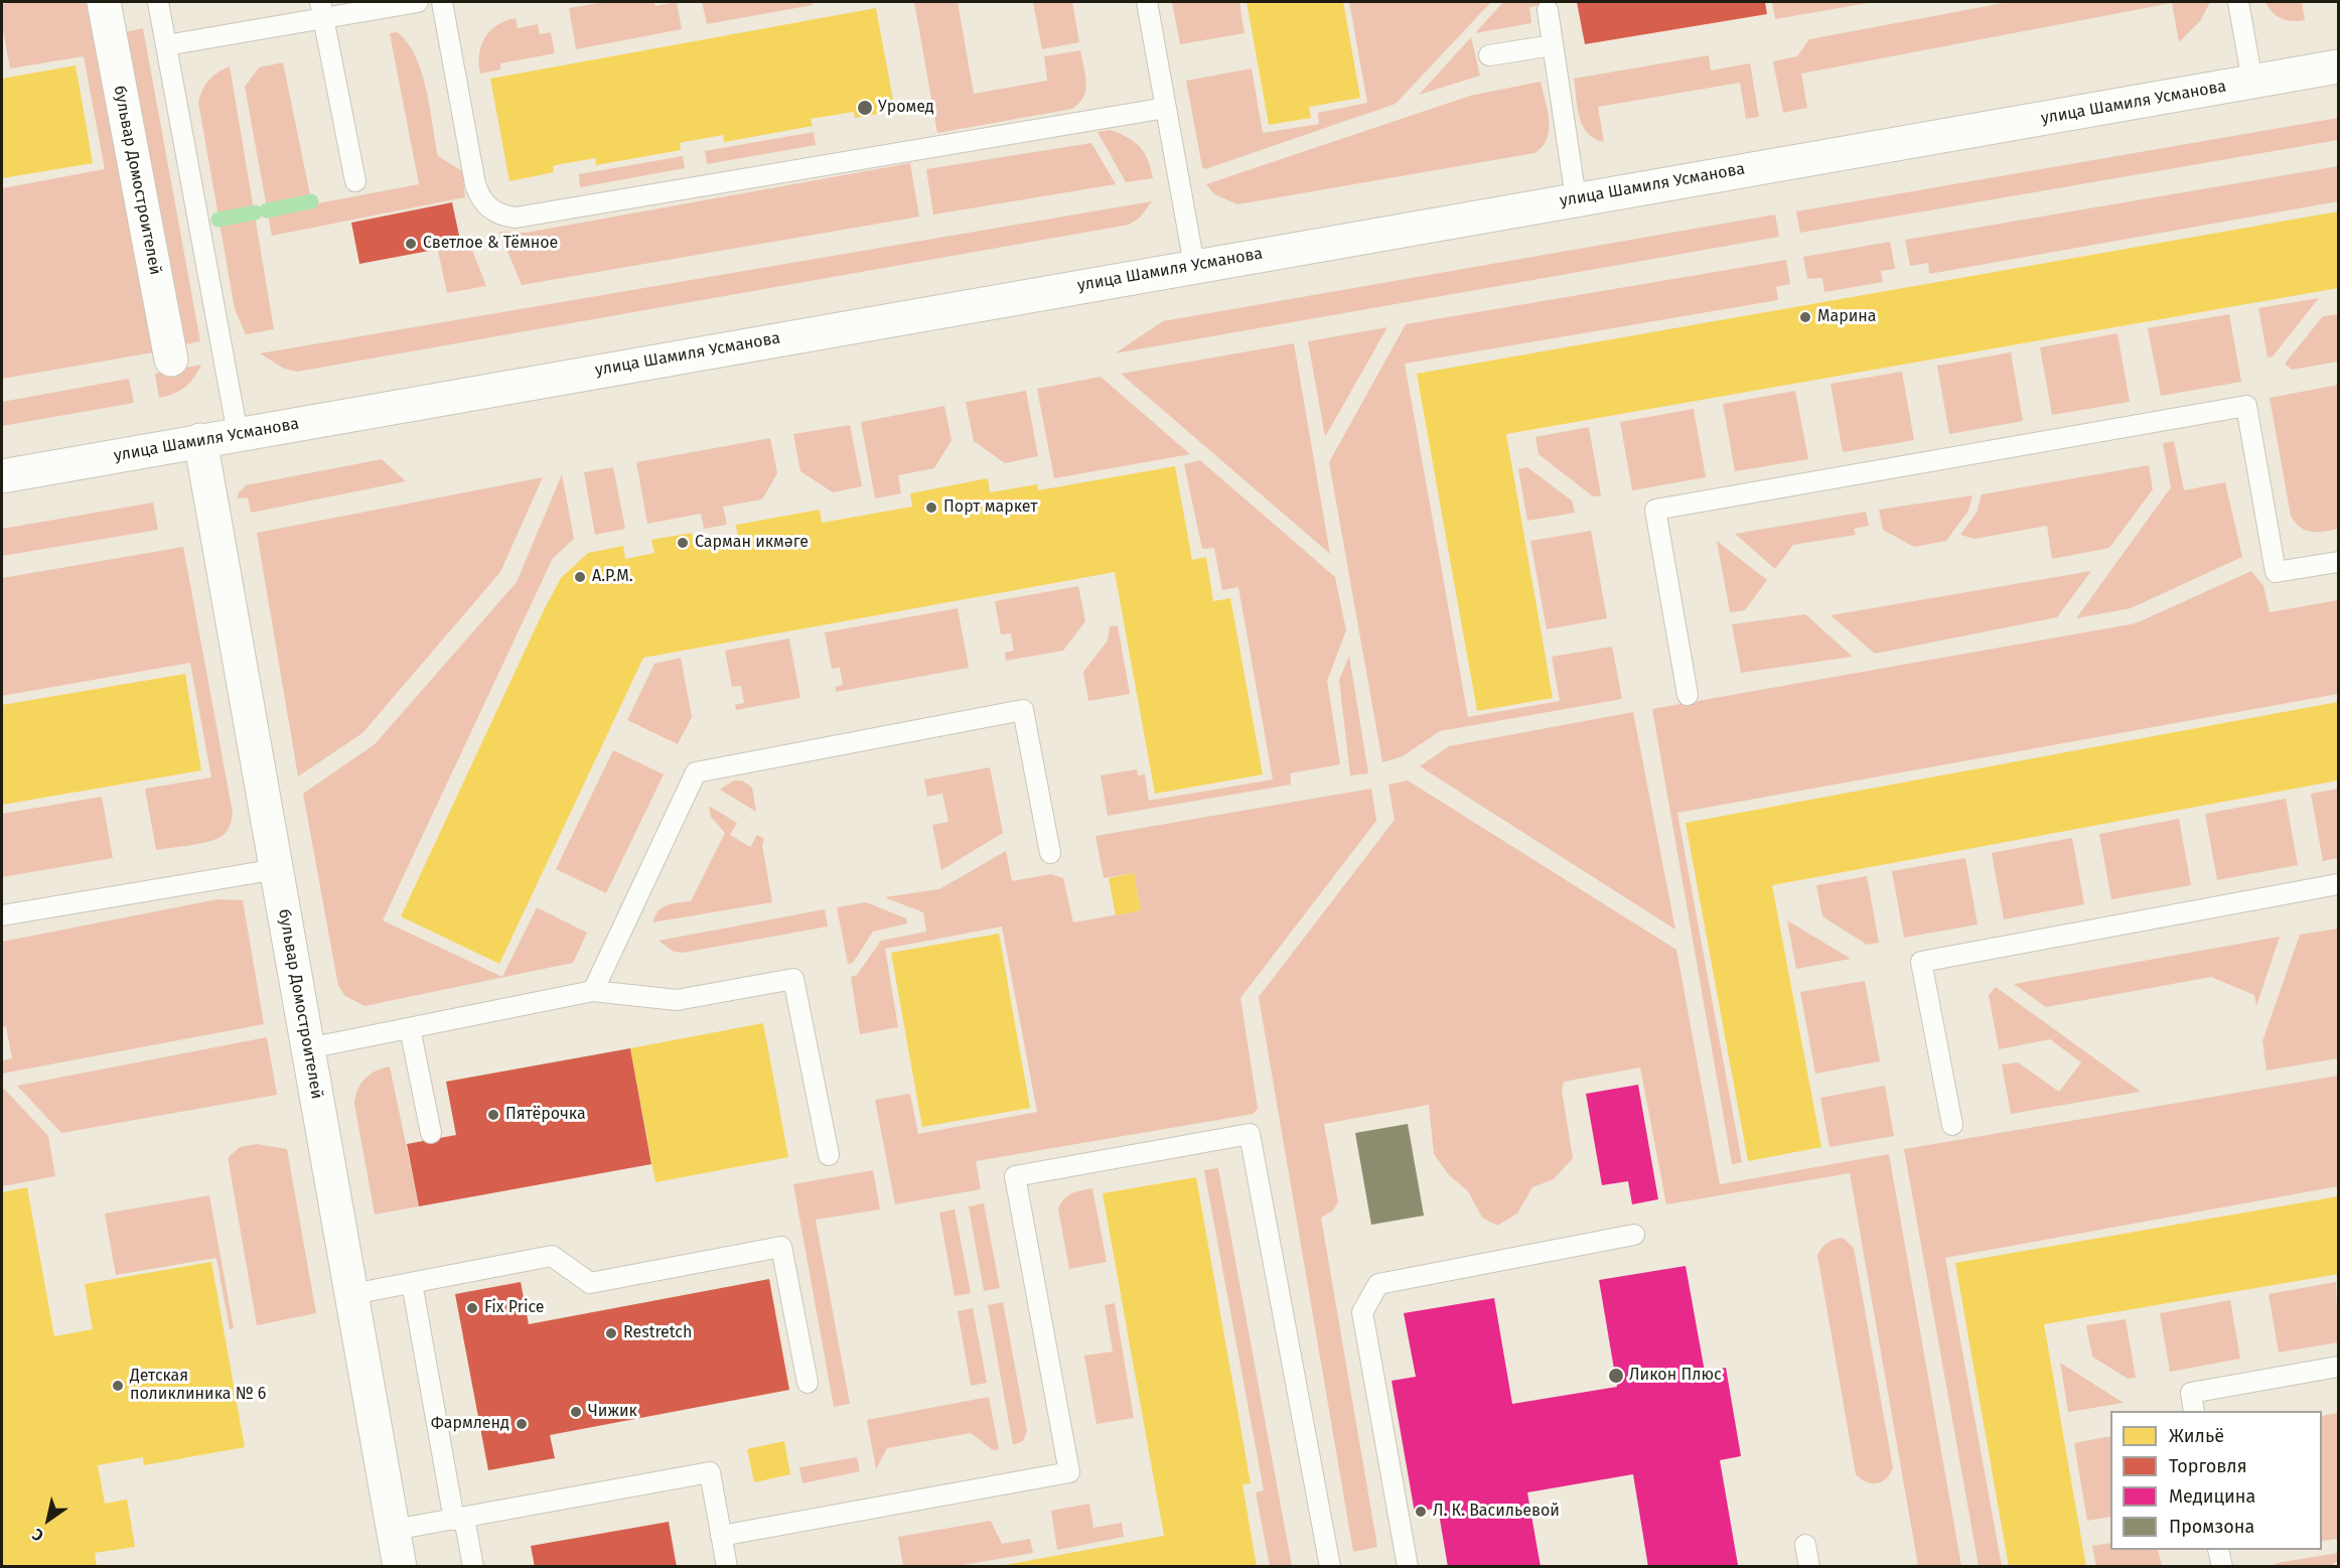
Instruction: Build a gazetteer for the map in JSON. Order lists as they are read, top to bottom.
{
  "streets": {
    "street": ["улица Шамиля Усманова", "бульвар Домостроителей"]
  },
  "crossings": [
    ["улица Шамиля Усманова", "бульвар Домостроителей"]
  ],
  "places": [
    "Уромед",
    "Светлое & Тёмное",
    "Марина",
    "Порт маркет",
    "Сарман икмәге",
    "А.Р.М.",
    "Пятёрочка",
    "Fix Price",
    "Restretch",
    "Ликон Плюс",
    "Детская поликлиника № 6",
    "Чижик",
    "Фармленд",
    "Л. К. Васильевой"
  ],
  "legend": [
    "Жильё",
    "Торговля",
    "Медицина",
    "Промзона"
  ],
  "north": "bottom left"
}
